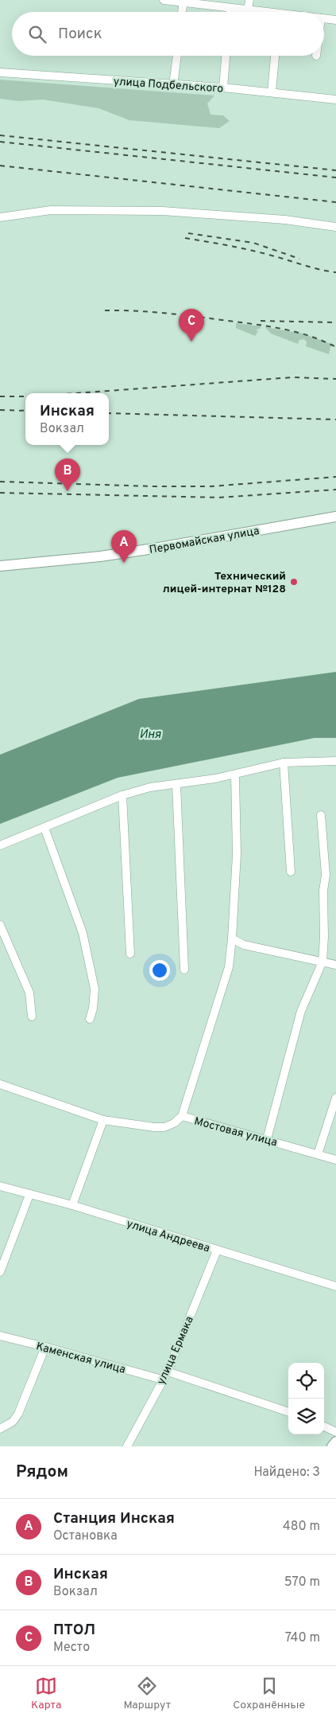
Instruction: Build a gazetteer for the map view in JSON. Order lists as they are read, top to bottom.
{
  "streets": {
    "main road": ["Первомайская улица"],
    "street": [
      "улица Подбельского",
      "Мостовая улица",
      "улица Андреева",
      "улица Ермака",
      "Каменская улица"
    ]
  },
  "crossings": [
    ["улица Андреева", "улица Ермака"],
    ["улица Ермака", "Каменская улица"]
  ],
  "water": ["Иня"],
  "places": ["Технический лицей-интернат №128"],
  "page": {
    "search": "Поиск",
    "pins": ["C", "B", "A"],
    "popup": ["Инская", "Вокзал"],
    "heading": ["Рядом", "Найдено: 3"],
    "list": [
      {
        "mark": "A",
        "name": "Станция Инская",
        "note": "Остановка",
        "value": "480 m"
      },
      {
        "mark": "B",
        "name": "Инская",
        "note": "Вокзал",
        "value": "570 m"
      },
      {
        "mark": "C",
        "name": "ПТОЛ",
        "note": "Место",
        "value": "740 m"
      }
    ],
    "nav": ["Карта", "Маршрут", "Сохранённые"]
  }
}
